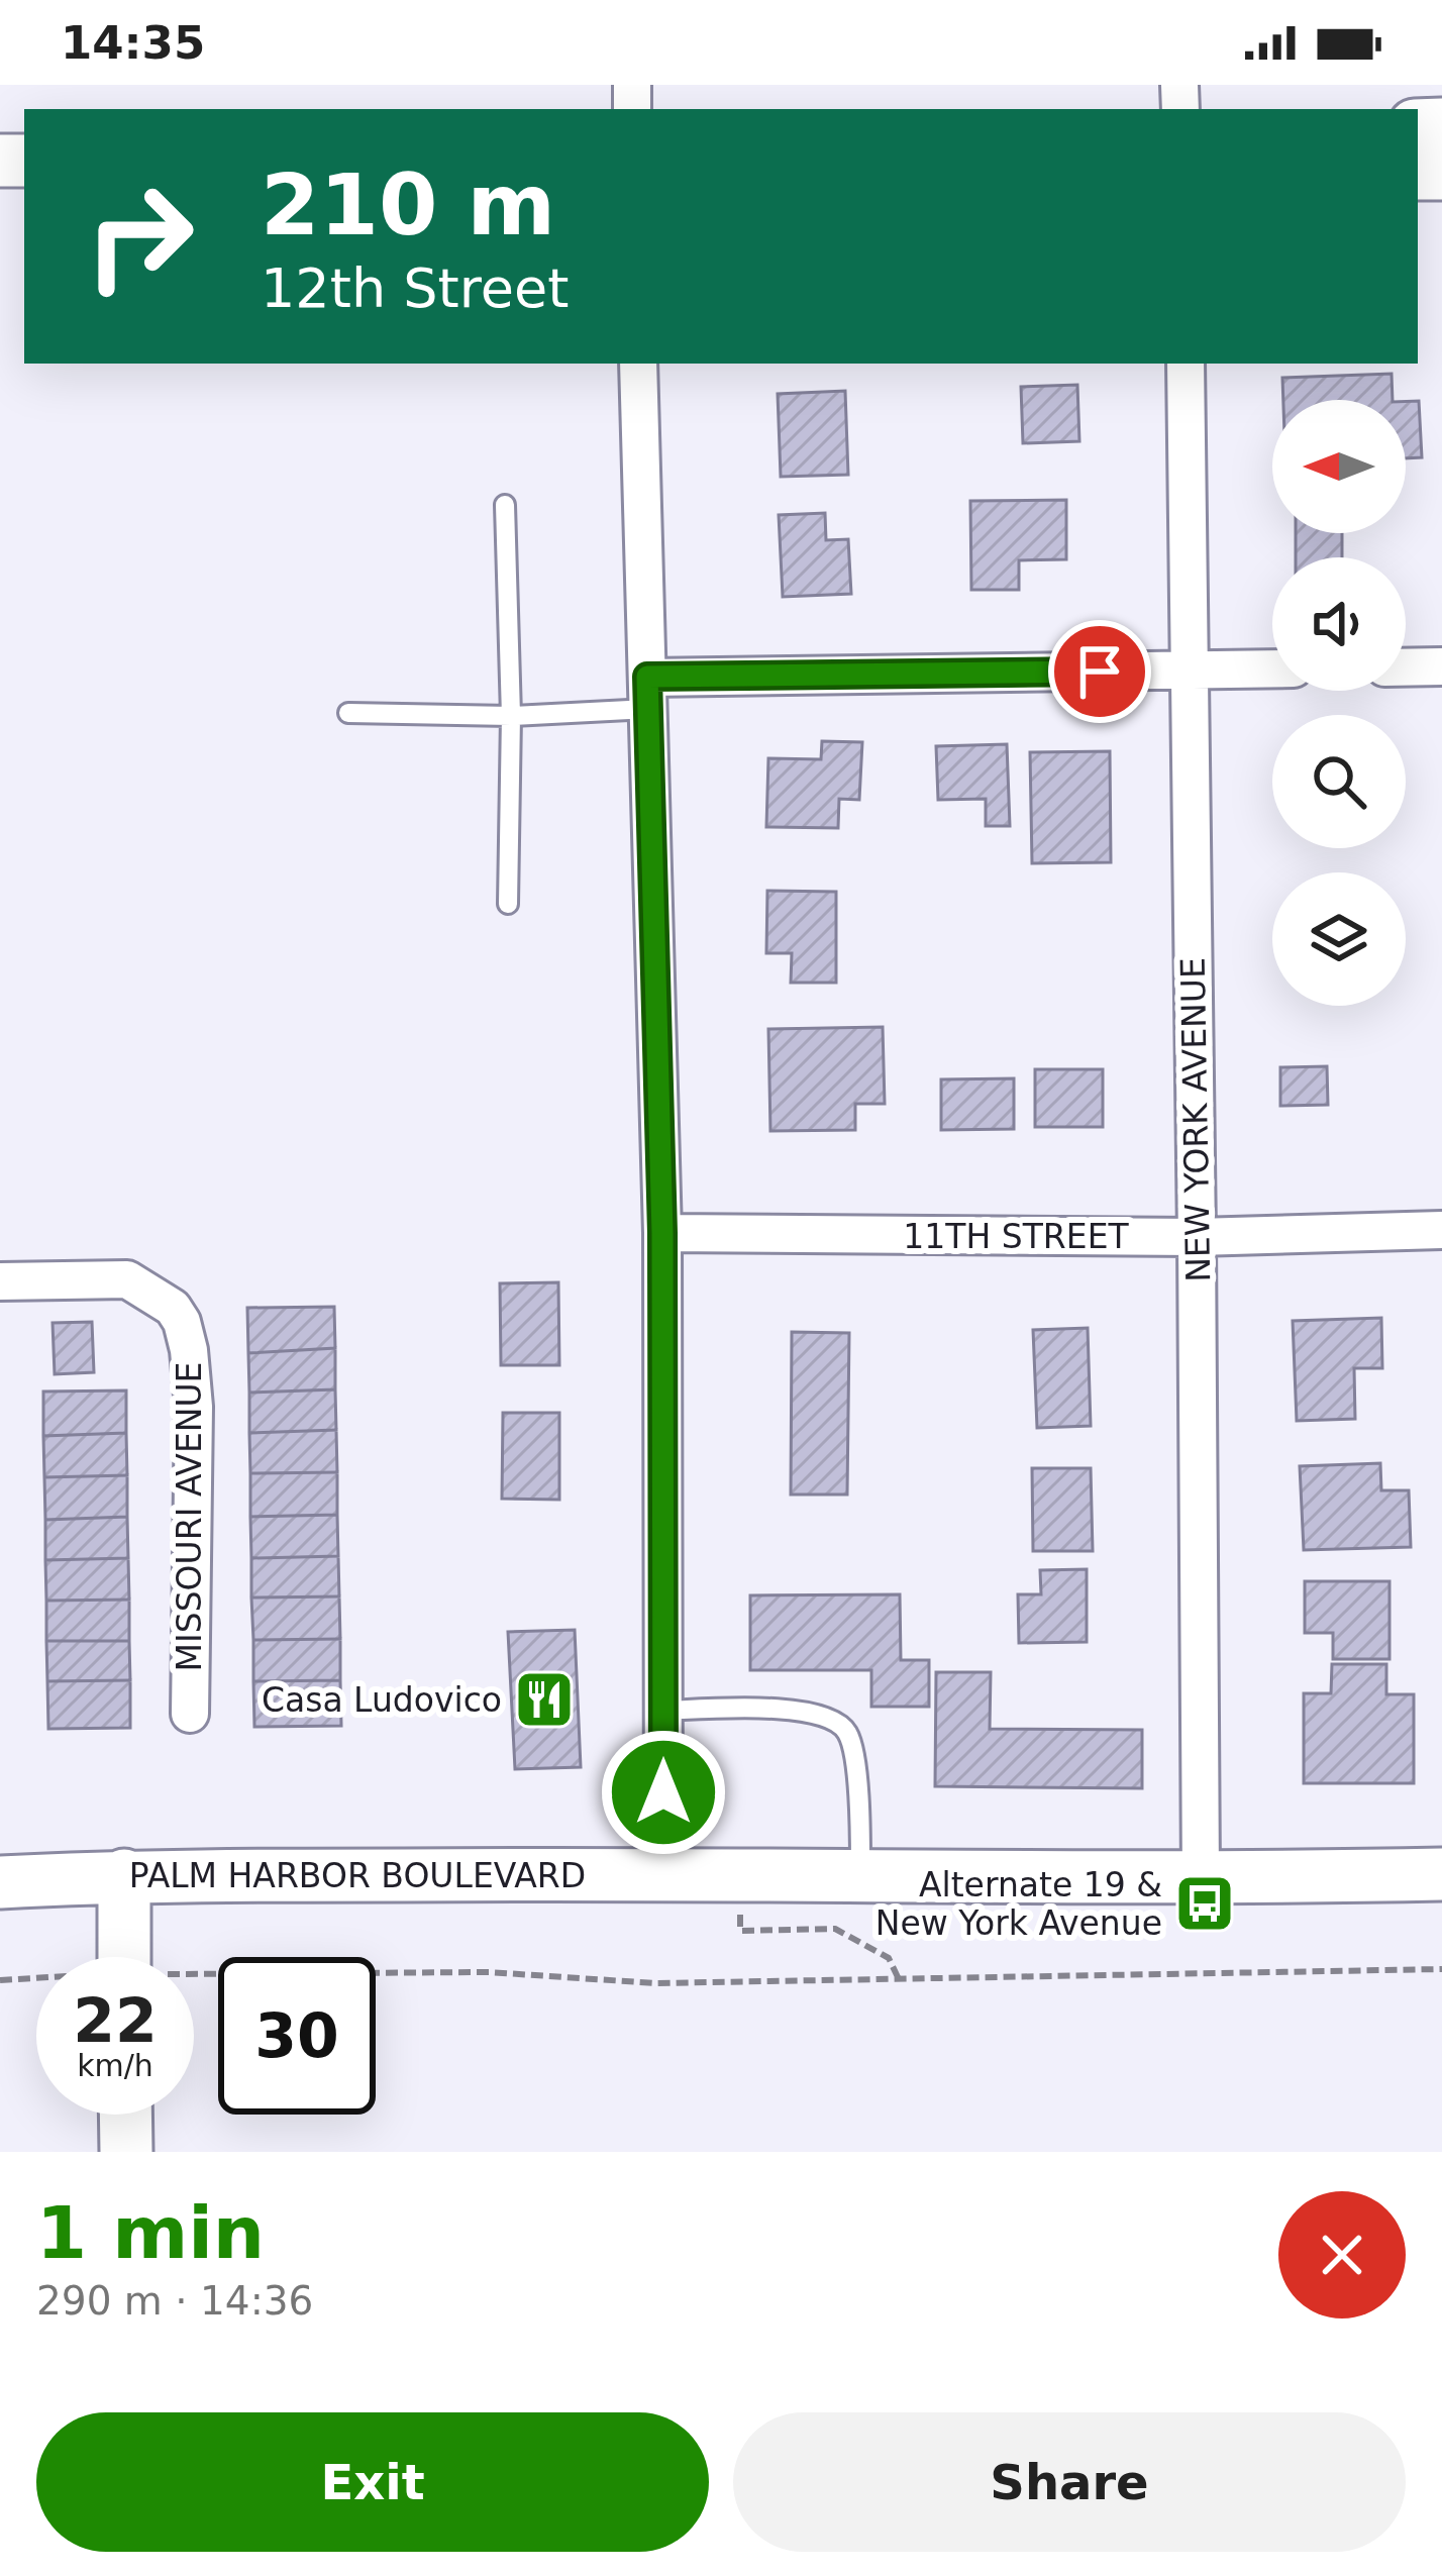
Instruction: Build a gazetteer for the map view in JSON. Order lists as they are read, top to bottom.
{
  "streets": {
    "main road": ["PALM HARBOR BOULEVARD"],
    "street": ["NEW YORK AVENUE", "11TH STREET", "MISSOURI AVENUE"]
  },
  "crossings": [
    ["NEW YORK AVENUE", "11TH STREET"],
    ["NEW YORK AVENUE", "PALM HARBOR BOULEVARD"]
  ],
  "places": {
    "restaurant": ["Casa Ludovico"],
    "bus stop": ["Alternate 19 & New York Avenue"]
  },
  "north": "left",
  "page": {
    "status": "14:35",
    "turn": ["210 m", "12th Street"],
    "speed": "22 km/h",
    "limit": "30",
    "heading": ["1 min", "290 m · 14:36"],
    "buttons": ["Exit", "Share"]
  }
}
